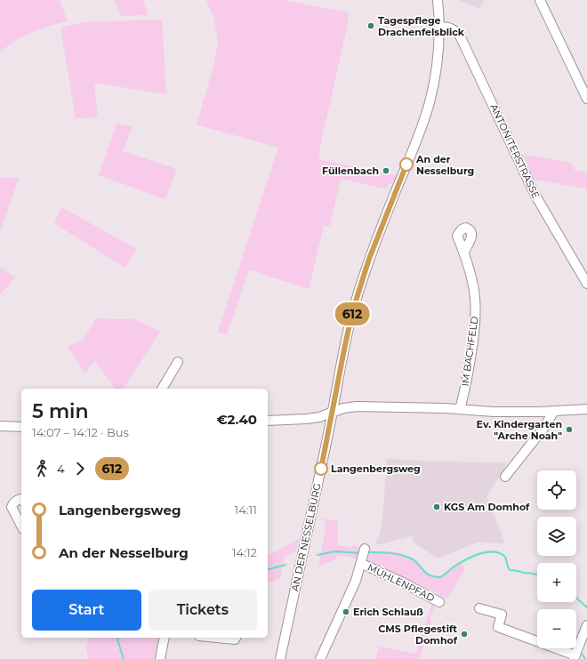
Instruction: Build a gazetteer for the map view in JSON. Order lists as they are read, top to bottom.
{
  "streets": {
    "street": [
      "ANTONITERSTRASSE",
      "IM BACHFELD",
      "AN DER NESSELBURG",
      "MÜHLENPFAD"
    ]
  },
  "crossings": [
    ["ANTONITERSTRASSE", "AN DER NESSELBURG"]
  ],
  "places": [
    "Tagespflege Drachenfelsblick",
    "An der Nesselburg",
    "Füllenbach",
    "Ev. Kindergarten \"Arche Noah\"",
    "Langenbergsweg",
    "KGS Am Domhof",
    "Erich Schlauß",
    "CMS Pflegestift Domhof"
  ],
  "lines": ["bus line 612"],
  "page": {
    "on_map": "612",
    "heading": ["5 min", "14:07 – 14:12 · Bus", "€2.40"],
    "legs": ["4", "612"],
    "map_buttons": ["+", "−"],
    "list": [
      {
        "name": "Langenbergsweg",
        "value": "14:11"
      },
      {
        "name": "An der Nesselburg",
        "value": "14:12"
      }
    ],
    "buttons": ["Start", "Tickets"]
  }
}
